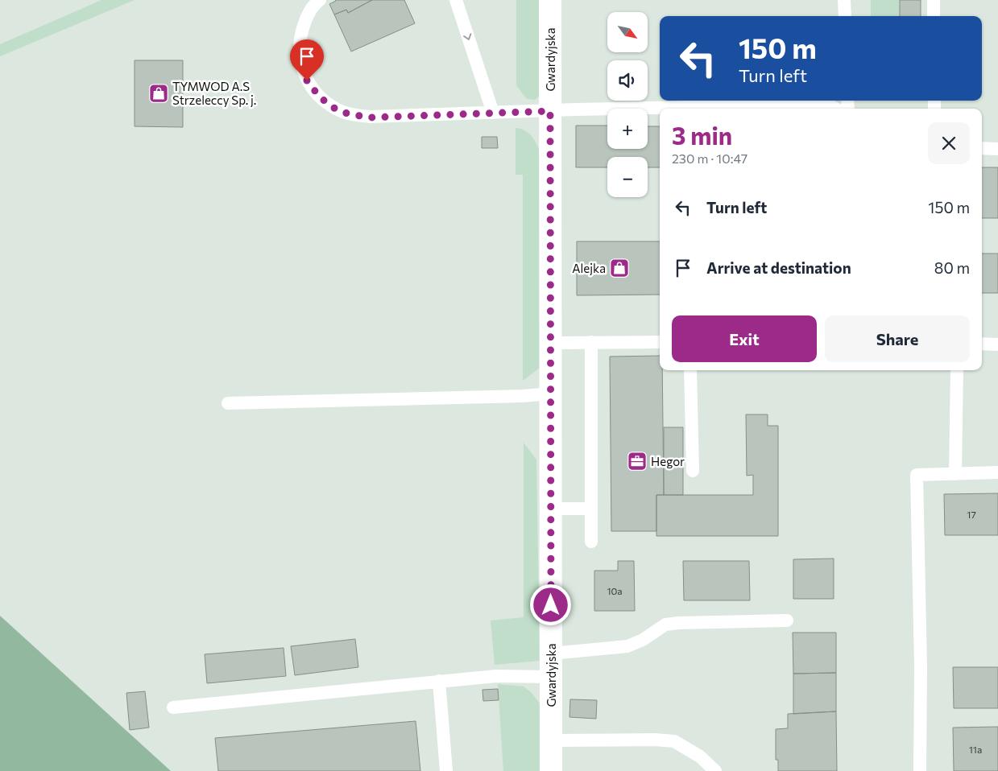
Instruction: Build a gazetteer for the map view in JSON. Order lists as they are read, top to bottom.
{
  "streets": {
    "street": ["Gwardyjska"]
  },
  "places": {
    "shop": ["TYMWOD A.S Strzeleccy Sp. j.", "Alejka"],
    "office": ["Hegor"]
  },
  "house_numbers": ["17", "10a", "11a"],
  "north": "bottom right",
  "page": {
    "map_buttons": ["+", "−"],
    "turn": ["150 m", "Turn left"],
    "heading": ["3 min", "230 m · 10:47"],
    "list": [
      {
        "name": "Turn left",
        "value": "150 m"
      },
      {
        "name": "Arrive at destination",
        "value": "80 m"
      }
    ],
    "buttons": ["Exit", "Share"]
  }
}
